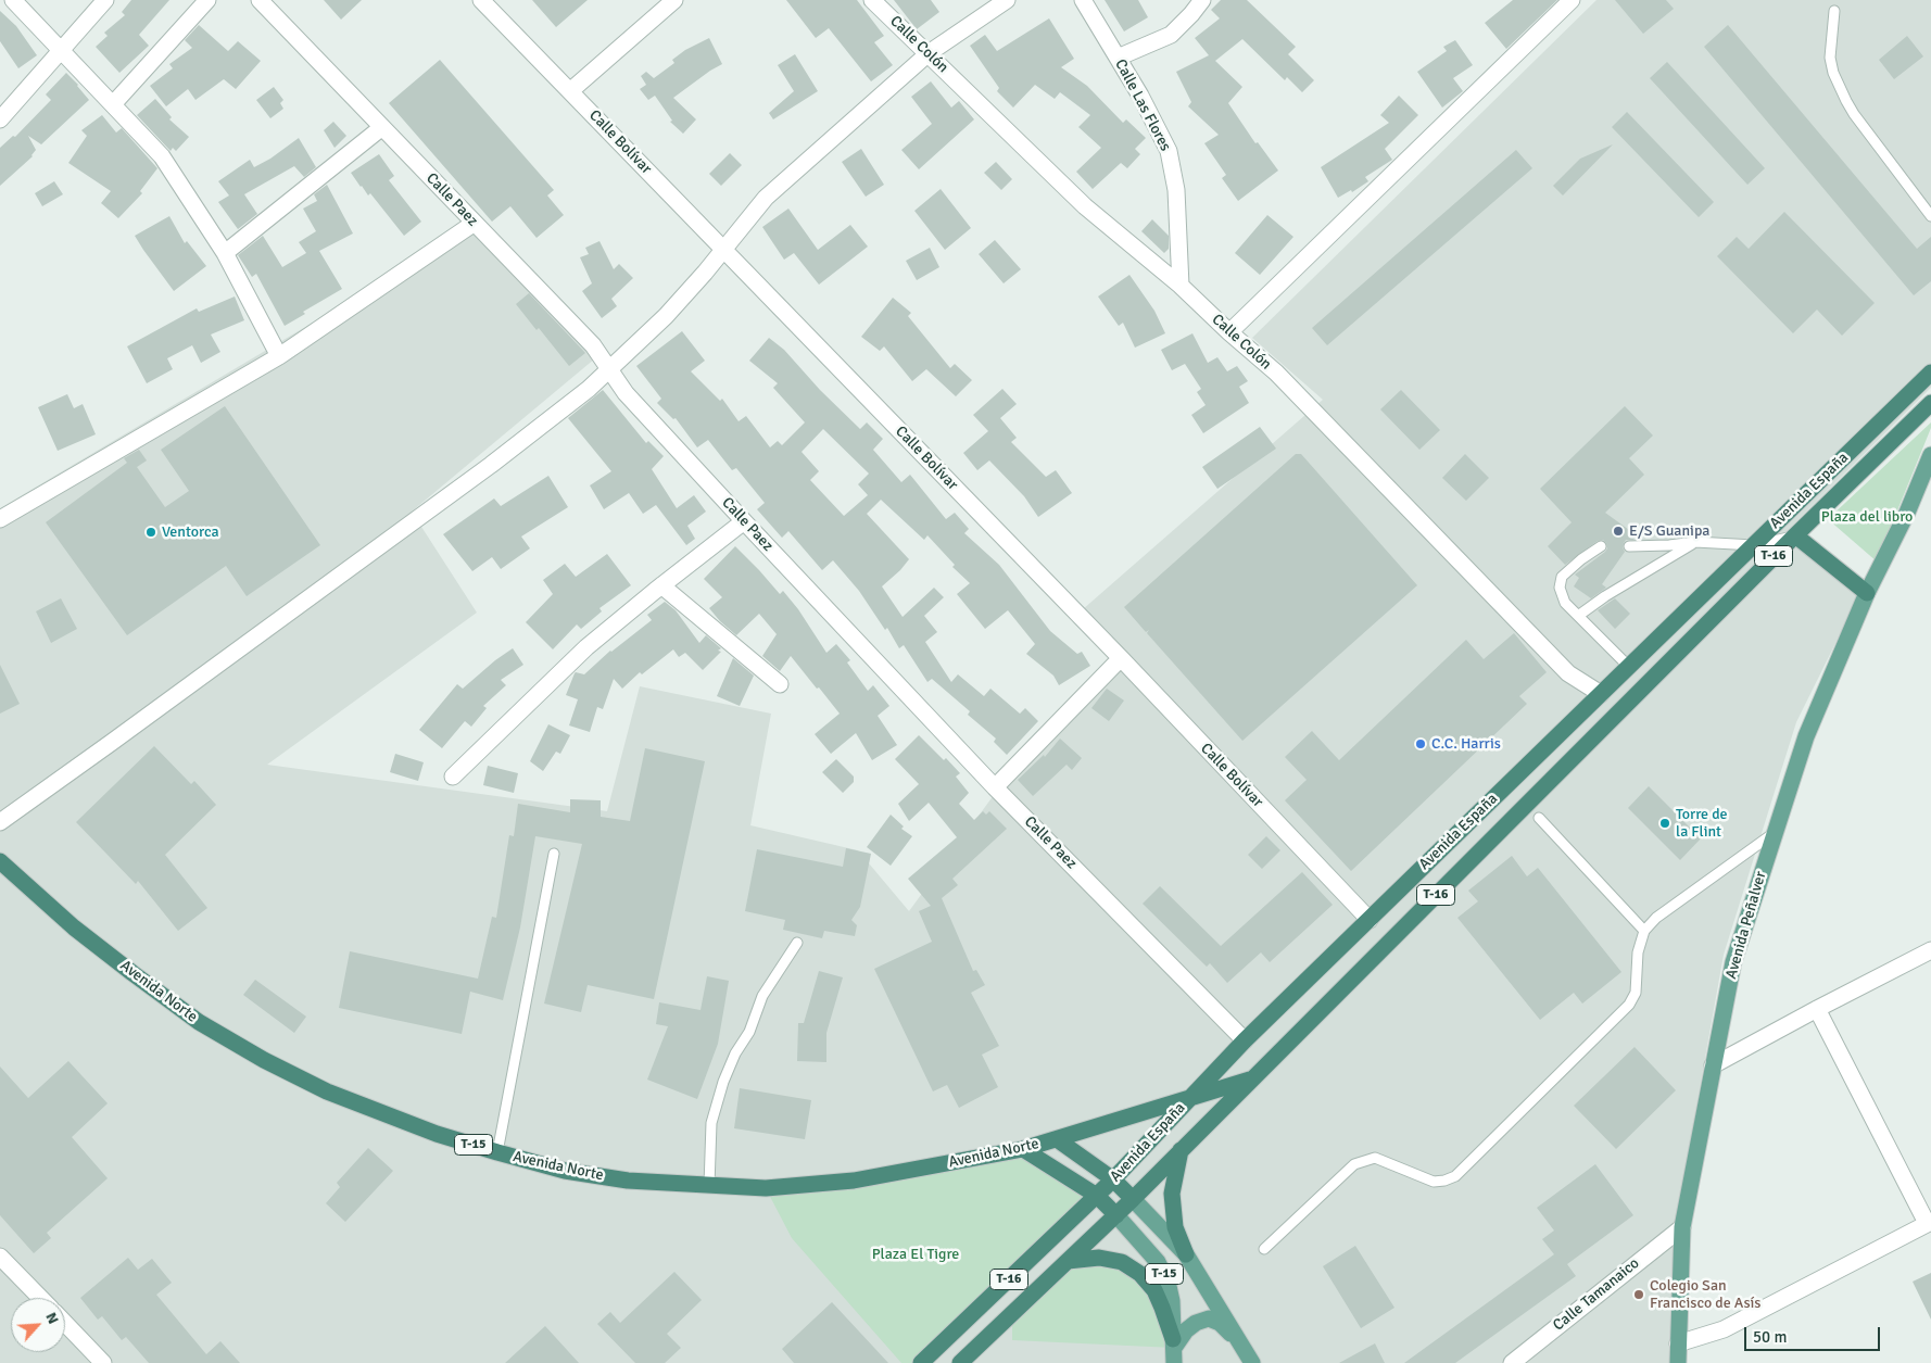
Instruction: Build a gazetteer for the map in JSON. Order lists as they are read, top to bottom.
{
  "streets": {
    "highway": [
      "Avenida España",
      "T-16",
      "Avenida Norte",
      "T-15"
    ],
    "main road": ["Avenida Peñalver"],
    "street": [
      "Calle Colón",
      "Calle Las Flores",
      "Calle Bolívar",
      "Calle Paez",
      "Calle Tamanaico"
    ]
  },
  "crossings": [
    ["Calle Colón", "Calle Las Flores"],
    ["Calle Colón", "Avenida España"],
    ["Calle Bolívar", "Avenida España"],
    ["Calle Paez", "Avenida España"],
    ["Avenida España", "T-16"],
    ["Avenida España", "Avenida Norte"],
    ["Avenida España", "T-15"],
    ["T-16", "Avenida Norte"],
    ["Avenida Peñalver", "Calle Tamanaico"],
    ["Avenida Norte", "T-15"]
  ],
  "parks": ["Plaza del libro", "Plaza El Tigre"],
  "places": [
    "E/S Guanipa",
    "Ventorca",
    "C.C. Harris",
    "Torre de la Flint",
    "Colegio San Francisco de Asís"
  ],
  "scale_bar": "50 m",
  "north": "top right"
}
